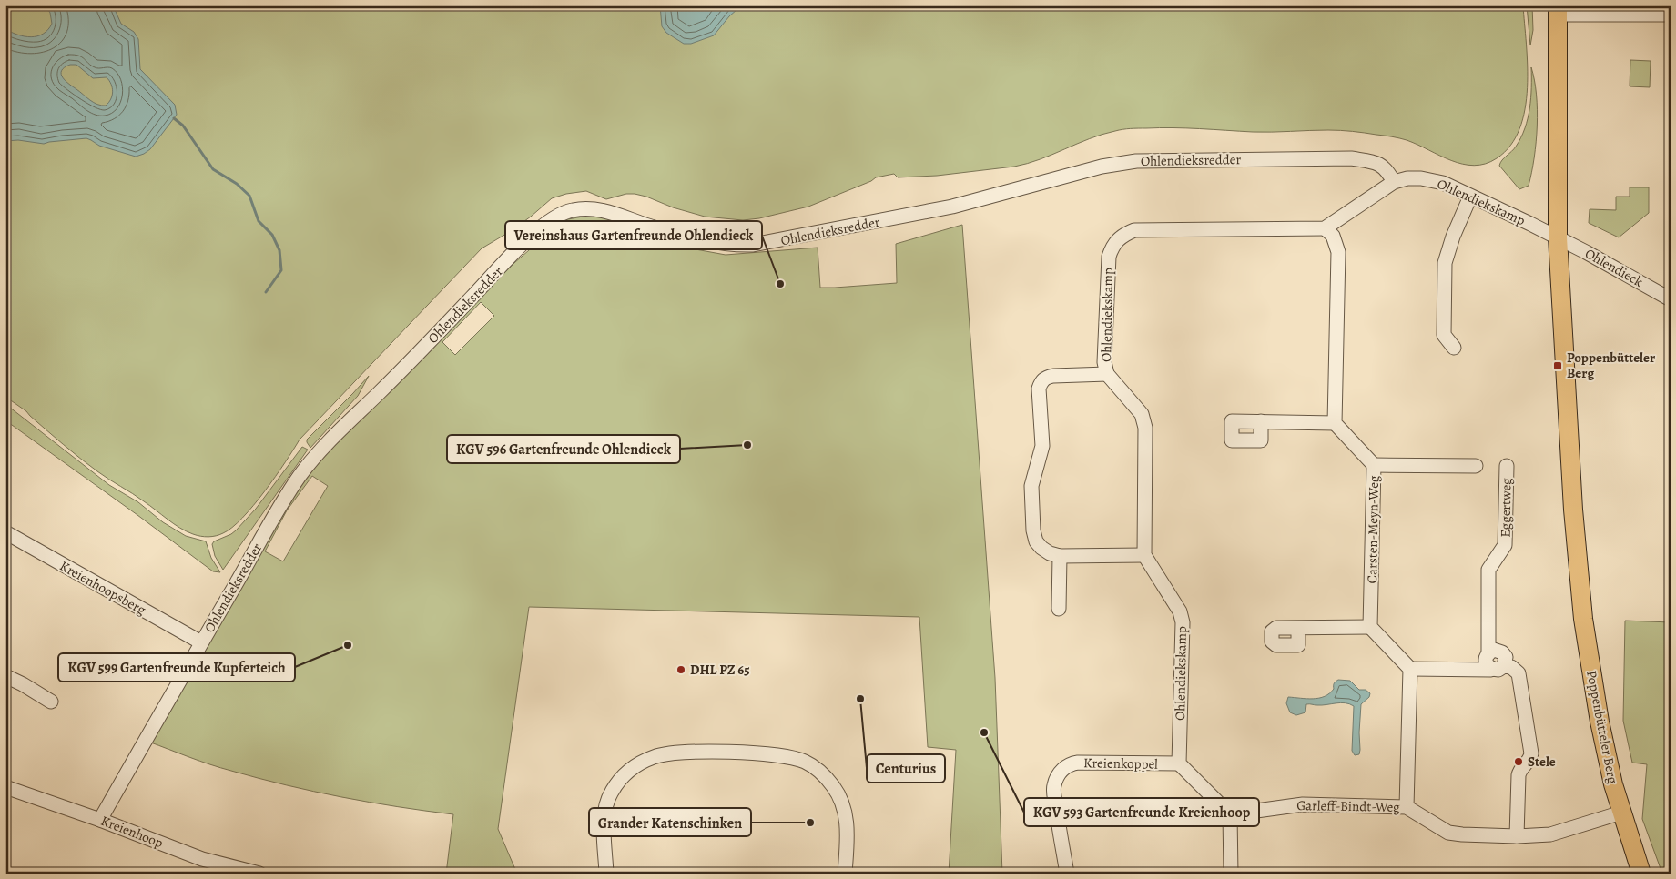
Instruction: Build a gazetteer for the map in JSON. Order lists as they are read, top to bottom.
{
  "streets": {
    "main road": ["Poppenbütteler Berg"],
    "street": [
      "Ohlendieksredder",
      "Ohlendiekskamp",
      "Ohlendieck",
      "Eggertweg",
      "Carsten-Meyn-Weg",
      "Kreienhoopsberg",
      "Kreienkoppel",
      "Garleff-Bindt-Weg",
      "Kreienhoop"
    ]
  },
  "crossings": [
    ["Ohlendieksredder", "Ohlendiekskamp"],
    ["Ohlendieksredder", "Kreienhoopsberg"],
    ["Ohlendieksredder", "Kreienhoop"],
    ["Ohlendiekskamp", "Ohlendieck"],
    ["Ohlendiekskamp", "Poppenbütteler Berg"],
    ["Ohlendiekskamp", "Kreienkoppel"],
    ["Ohlendieck", "Poppenbütteler Berg"],
    ["Poppenbütteler Berg", "Garleff-Bindt-Weg"]
  ],
  "places": {
    "other": [
      "Vereinshaus Gartenfreunde Ohlendieck",
      "KGV 596 Gartenfreunde Ohlendieck",
      "KGV 599 Gartenfreunde Kupferteich",
      "DHL PZ 65",
      "Centurius",
      "KGV 593 Gartenfreunde Kreienhoop",
      "Stele",
      "Grander Katenschinken"
    ],
    "transit": ["Poppenbütteler Berg"]
  }
}
